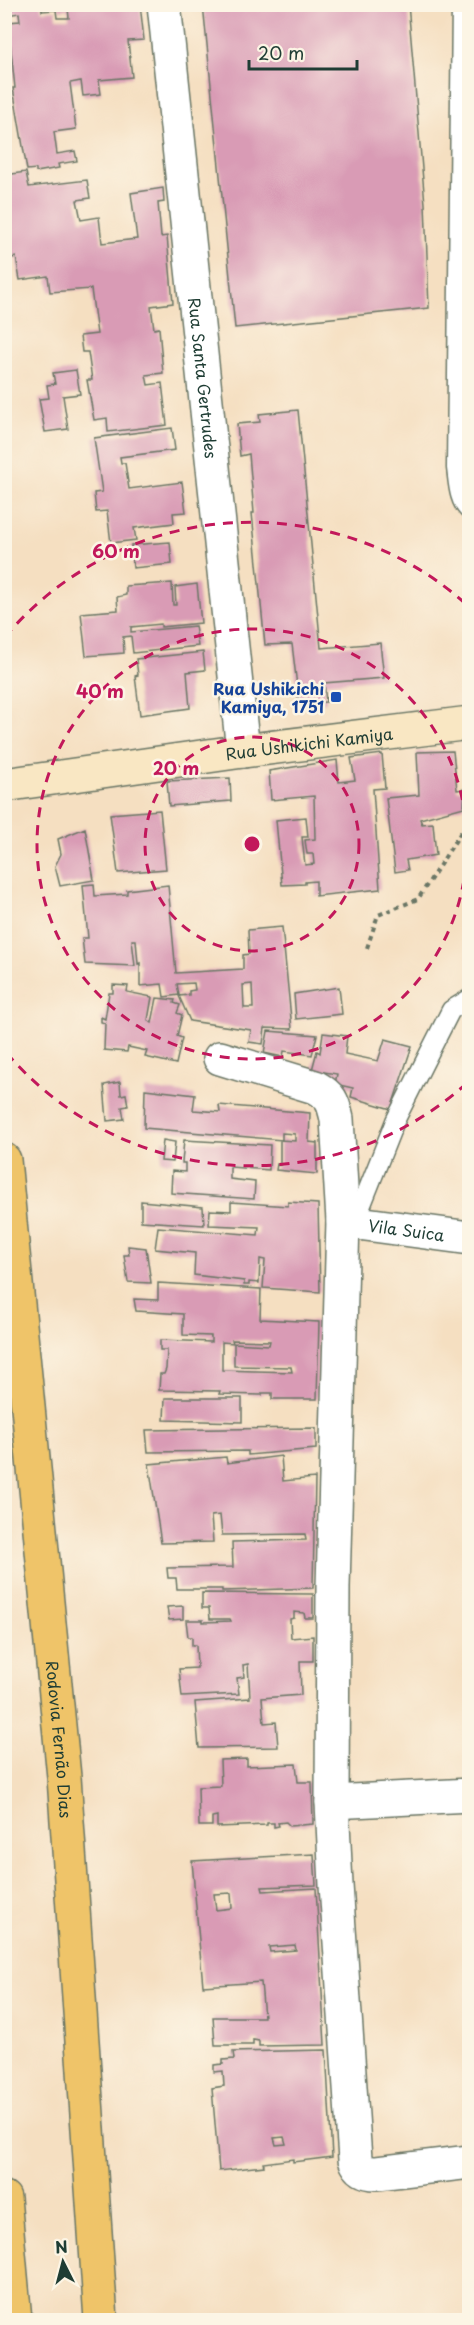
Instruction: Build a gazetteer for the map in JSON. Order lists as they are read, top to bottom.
{
  "streets": {
    "highway": ["Rodovia Fernão Dias"],
    "main road": ["Rua Ushikichi Kamiya"],
    "street": ["Rua Santa Gertrudes", "Vila Suica"]
  },
  "crossings": [
    ["Rua Santa Gertrudes", "Rua Ushikichi Kamiya"]
  ],
  "places": {
    "transit": ["Rua Ushikichi Kamiya, 1751"]
  },
  "scale_bar": "20 m",
  "north": "top",
  "rings": ["60 m", "40 m", "20 m"]
}
